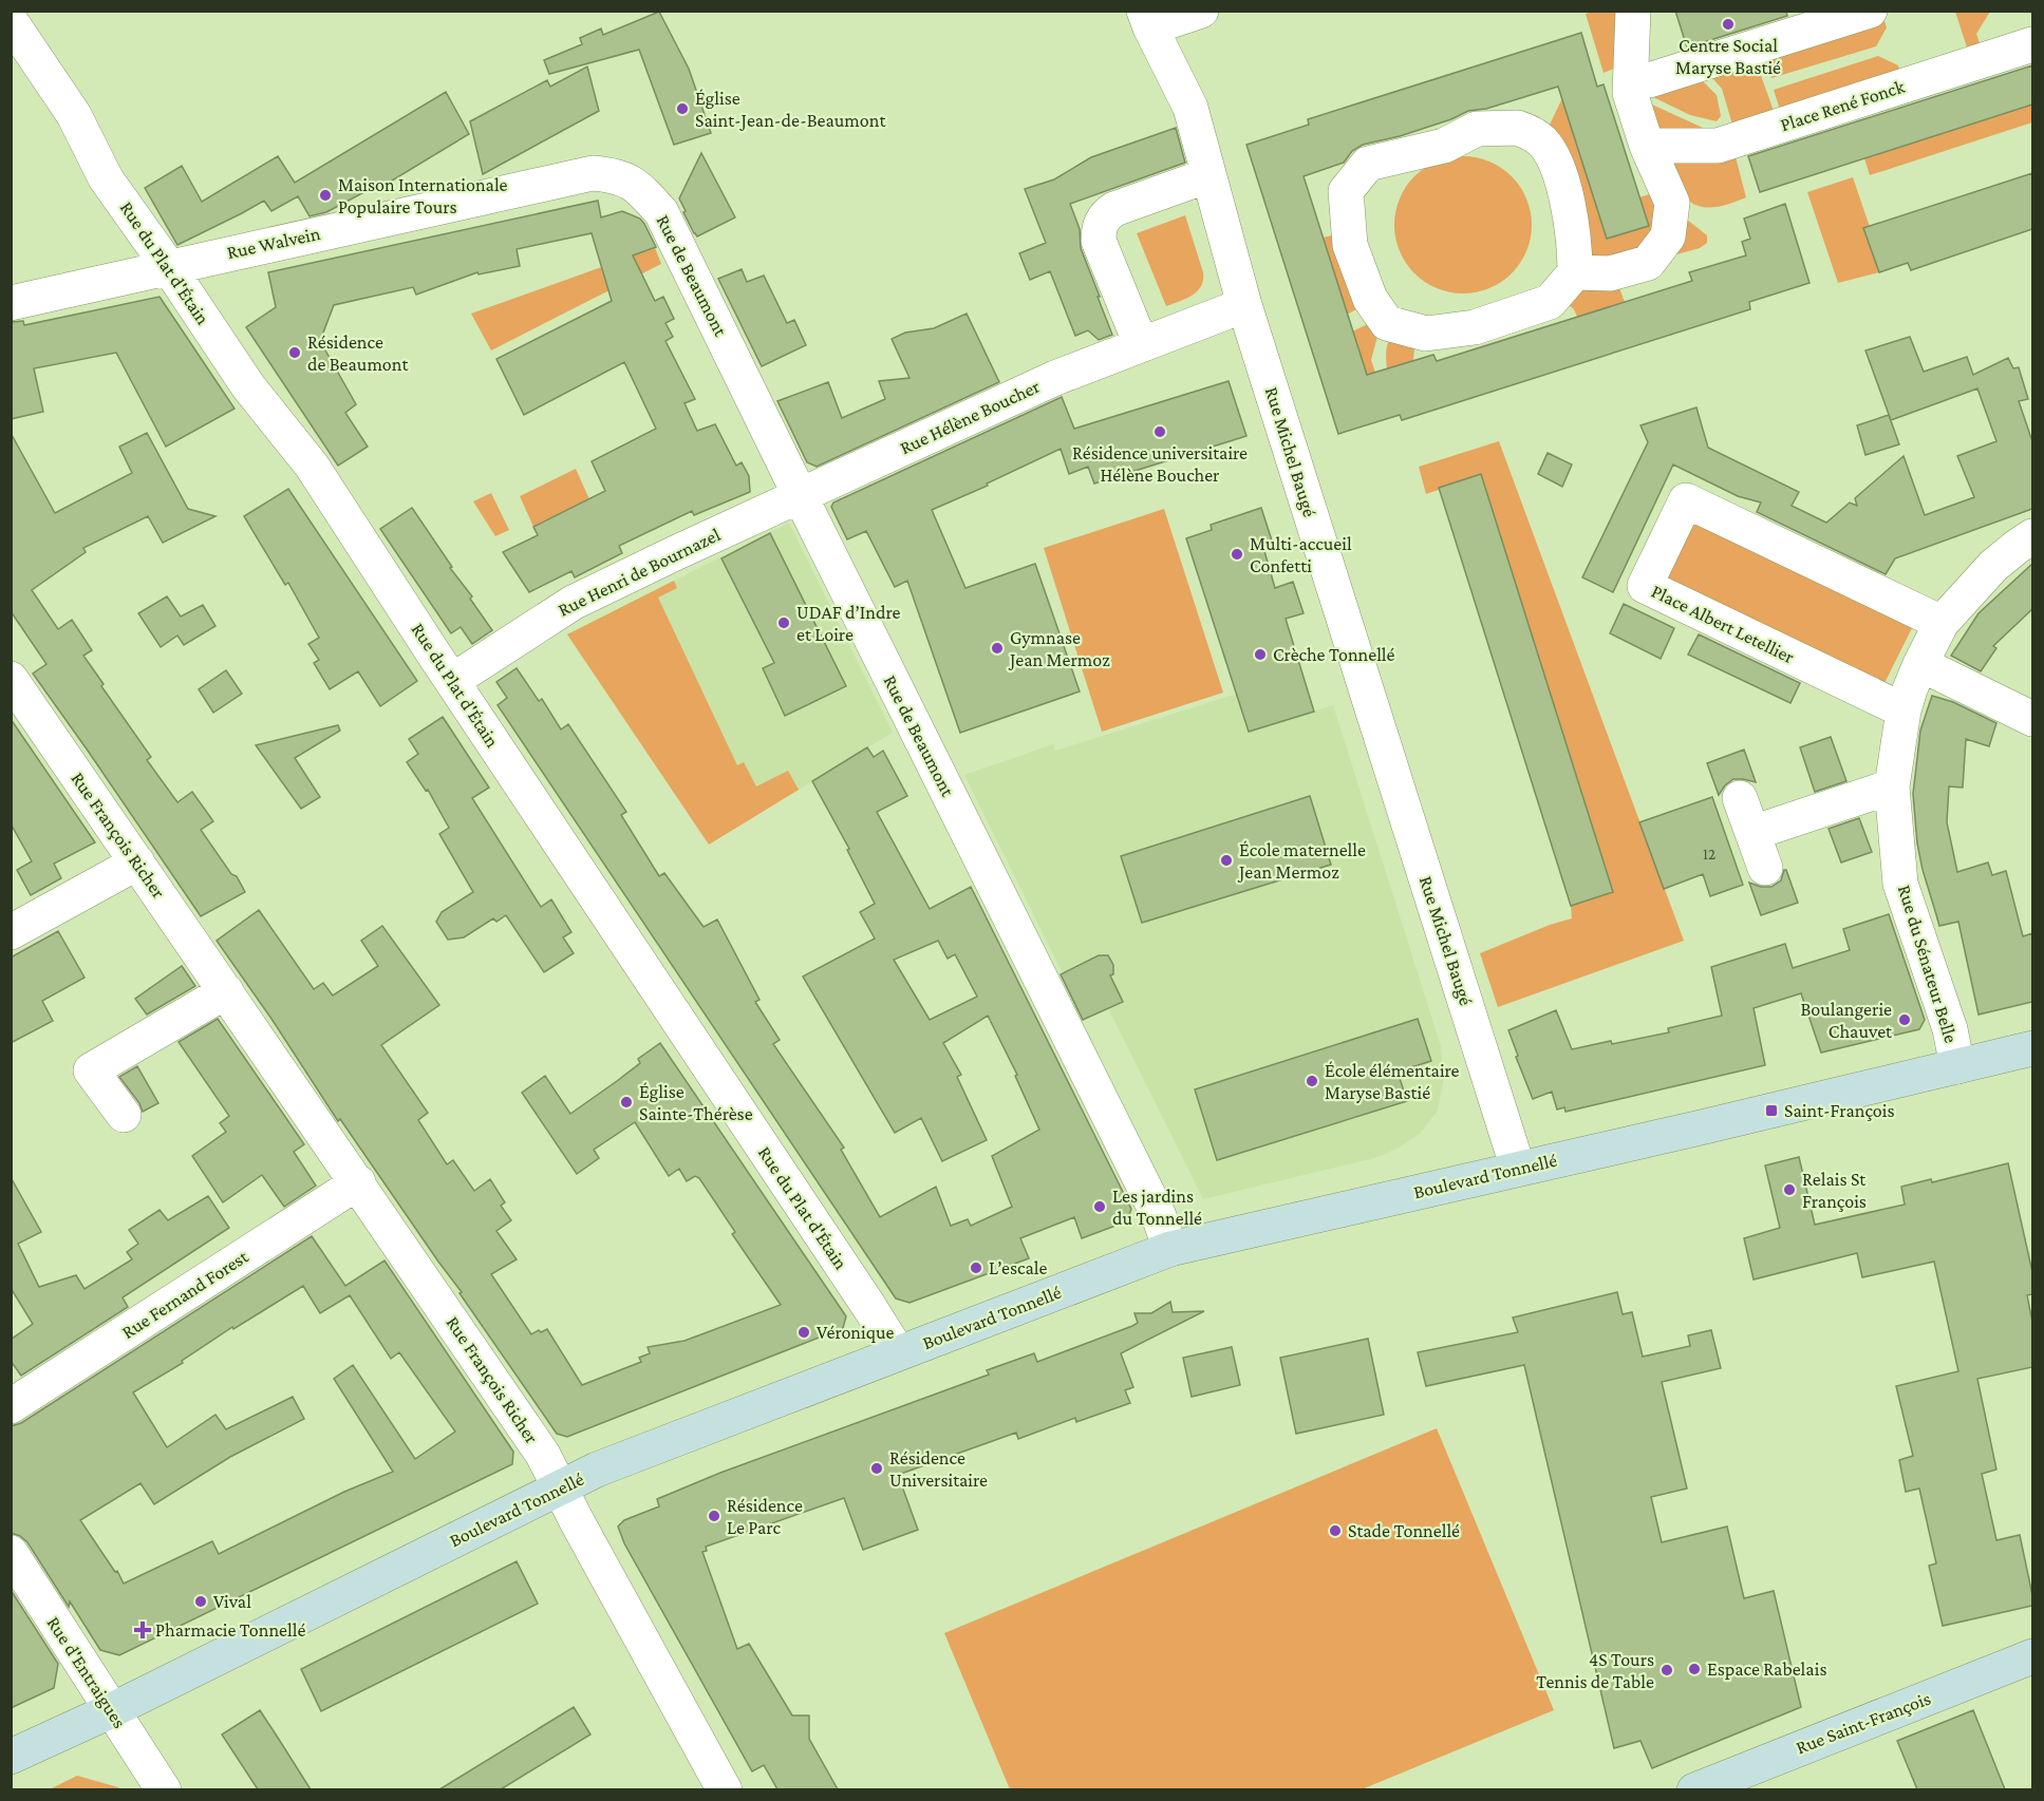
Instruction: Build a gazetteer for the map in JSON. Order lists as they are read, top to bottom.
{
  "streets": {
    "main road": ["Boulevard Tonnellé", "Rue Saint-François"],
    "street": [
      "Place René Fonck",
      "Rue Walvein",
      "Rue du Plat d'Étain",
      "Rue de Beaumont",
      "Rue Hélène Boucher",
      "Rue Michel Baugé",
      "Rue Henri de Bournazel",
      "Place Albert Letellier",
      "Rue François Richer",
      "Rue du Sénateur Belle",
      "Rue Fernand Forest",
      "Rue d'Entraigues"
    ]
  },
  "crossings": [
    ["Rue Walvein", "Rue du Plat d'Étain"],
    ["Rue Walvein", "Rue de Beaumont"],
    ["Rue du Plat d'Étain", "Rue Henri de Bournazel"],
    ["Rue du Plat d'Étain", "Boulevard Tonnellé"],
    ["Rue de Beaumont", "Rue Hélène Boucher"],
    ["Rue de Beaumont", "Rue Henri de Bournazel"],
    ["Rue de Beaumont", "Boulevard Tonnellé"],
    ["Rue Hélène Boucher", "Rue Michel Baugé"],
    ["Rue Hélène Boucher", "Rue Henri de Bournazel"],
    ["Rue Michel Baugé", "Boulevard Tonnellé"],
    ["Place Albert Letellier", "Rue du Sénateur Belle"],
    ["Rue François Richer", "Boulevard Tonnellé"],
    ["Rue François Richer", "Rue Fernand Forest"],
    ["Rue du Sénateur Belle", "Boulevard Tonnellé"],
    ["Boulevard Tonnellé", "Rue d'Entraigues"]
  ],
  "places": {
    "other": [
      "Centre Social Maryse Bastié",
      "Église Saint-Jean-de-Beaumont",
      "Maison Internationale Populaire Tours",
      "Résidence de Beaumont",
      "Résidence universitaire Hélène Boucher",
      "Multi-accueil Confetti",
      "UDAF d’Indre et Loire",
      "Gymnase Jean Mermoz",
      "Crèche Tonnellé",
      "École maternelle Jean Mermoz",
      "Boulangerie Chauvet",
      "École élémentaire Maryse Bastié",
      "Église Sainte-Thérèse",
      "Relais St François",
      "Les jardins du Tonnellé",
      "L’escale",
      "Véronique",
      "Résidence Universitaire",
      "Résidence Le Parc",
      "Stade Tonnellé",
      "Vival",
      "Espace Rabelais",
      "4S Tours Tennis de Table"
    ],
    "transit": ["Saint-François"],
    "health": ["Pharmacie Tonnellé"]
  },
  "house_numbers": ["12"]
}
